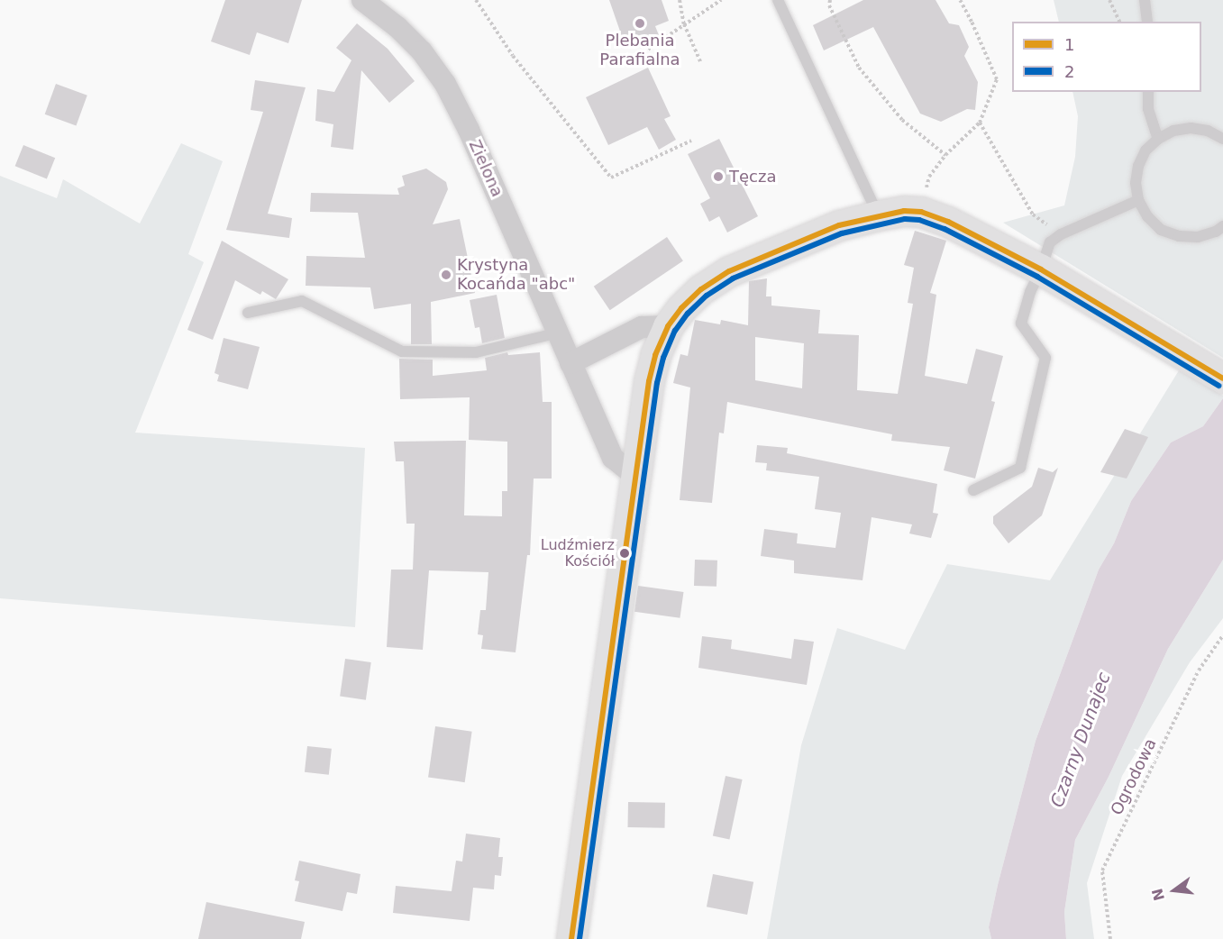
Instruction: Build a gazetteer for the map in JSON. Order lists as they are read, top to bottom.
{
  "streets": {
    "street": ["Zielona"],
    "path": ["Ogrodowa"]
  },
  "water": ["Czarny Dunajec"],
  "places": [
    "Plebania Parafialna",
    "Tęcza",
    "Krystyna Kocańda \"abc\"",
    "Ludźmierz Kościół"
  ],
  "lines": ["transit line 1", "transit line 2"],
  "legend": ["1", "2"],
  "north": "left"
}
